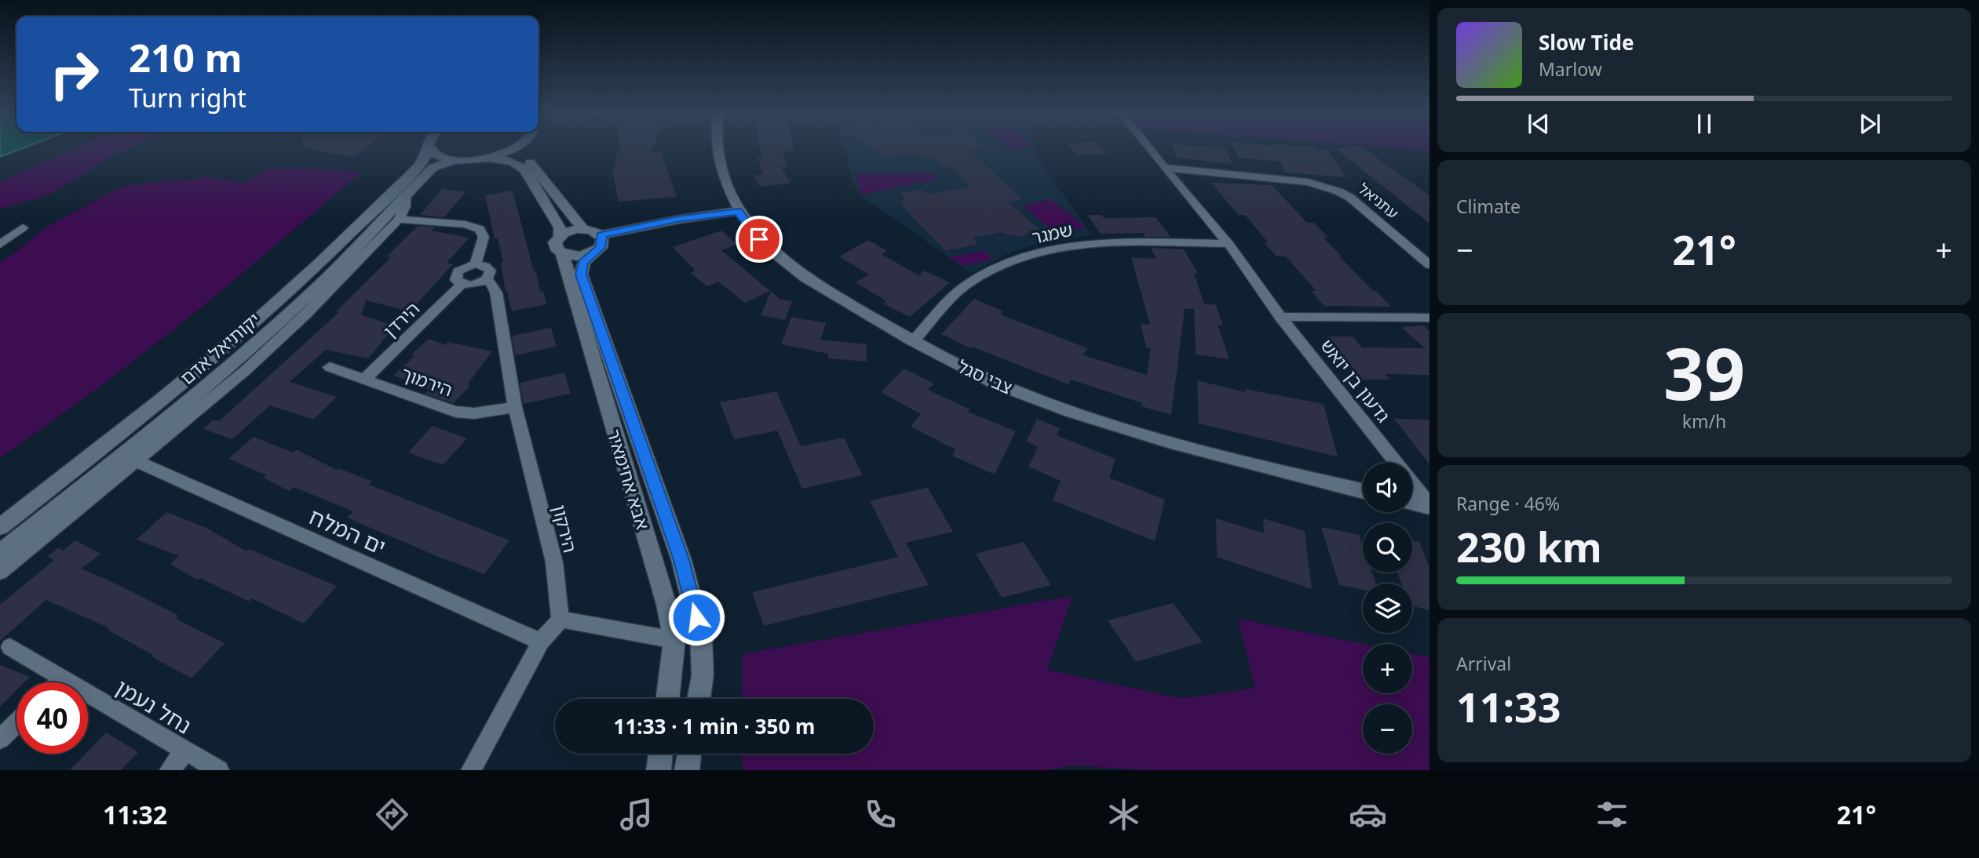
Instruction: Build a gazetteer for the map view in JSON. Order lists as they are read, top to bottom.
{
  "streets": {
    "street": [
      "עתניאל",
      "שמגר",
      "הירדן",
      "יקותיאל אדם",
      "צבי סגל",
      "גדעון בן יואש",
      "הירמוך",
      "אבא אחימאיר",
      "הירקון",
      "ים המלח",
      "נחל נעמן"
    ]
  },
  "crossings": [
    ["עתניאל", "גדעון בן יואש"],
    ["שמגר", "צבי סגל"],
    ["שמגר", "גדעון בן יואש"],
    ["הירדן", "הירמוך"],
    ["הירמוך", "הירקון"]
  ],
  "page": {
    "turn": ["210 m", "Turn right"],
    "song": ["Slow Tide", "Marlow"],
    "tile": [
      "Climate",
      ["39", "km/h"],
      ["Range · 46%", "230 km"],
      ["Arrival", "11:33"]
    ],
    "heat": ["−", "21°", "+"],
    "map_buttons": ["+", "−"],
    "limit": "40",
    "trip": "11:33 · 1 min · 350 m",
    "tabs": ["11:32", "21°"]
  }
}
